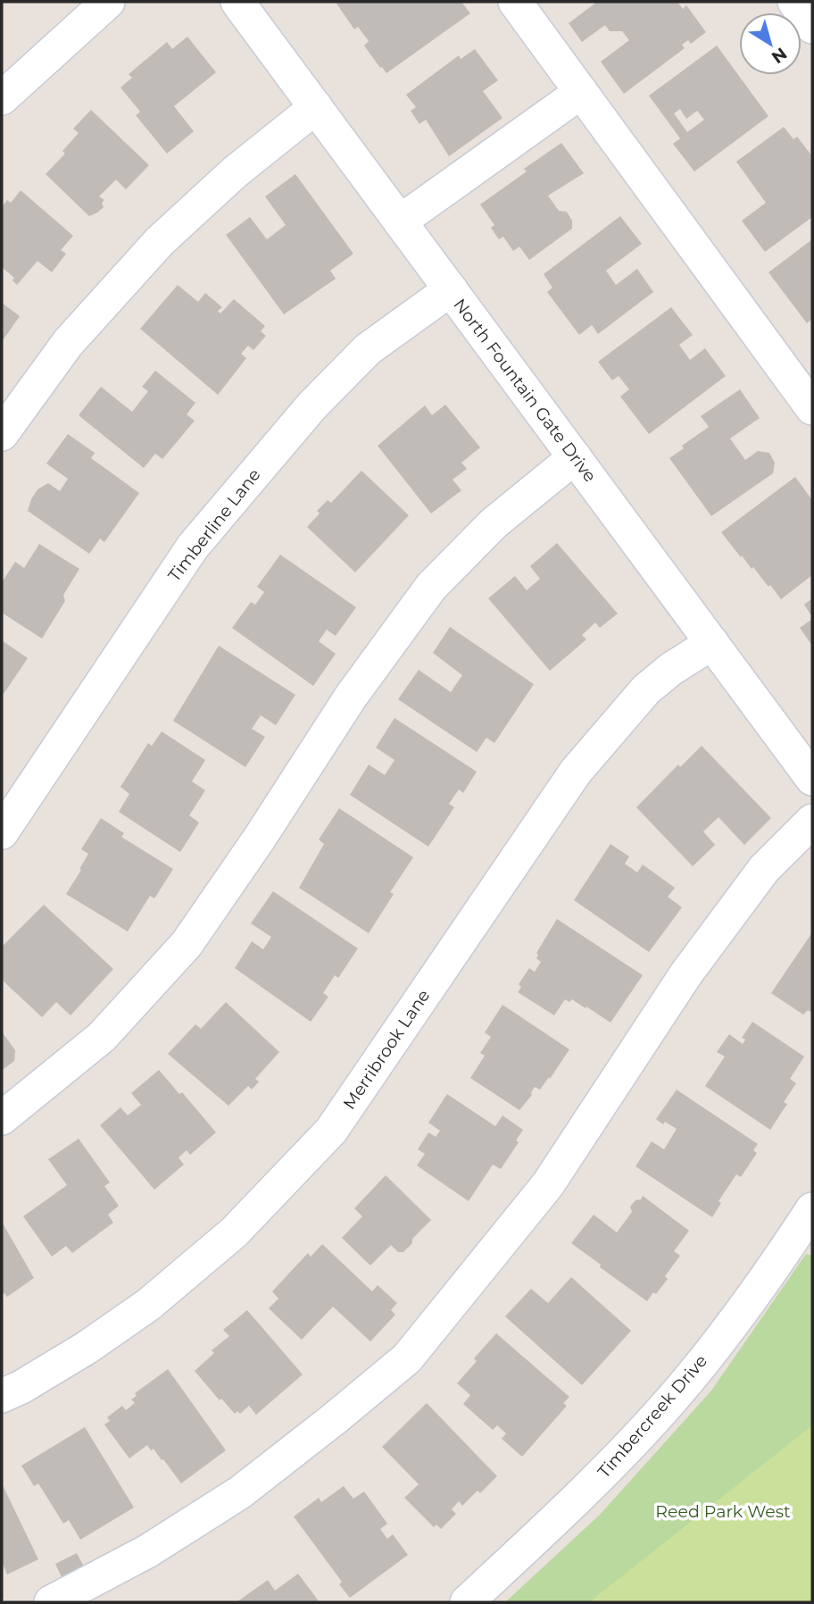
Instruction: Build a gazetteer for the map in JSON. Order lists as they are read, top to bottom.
{
  "streets": {
    "street": [
      "North Fountain Gate Drive",
      "Timberline Lane",
      "Merribrook Lane",
      "Timbercreek Drive"
    ]
  },
  "crossings": [
    ["North Fountain Gate Drive", "Timberline Lane"],
    ["North Fountain Gate Drive", "Merribrook Lane"]
  ],
  "parks": ["Reed Park West"],
  "north": "bottom right"
}
